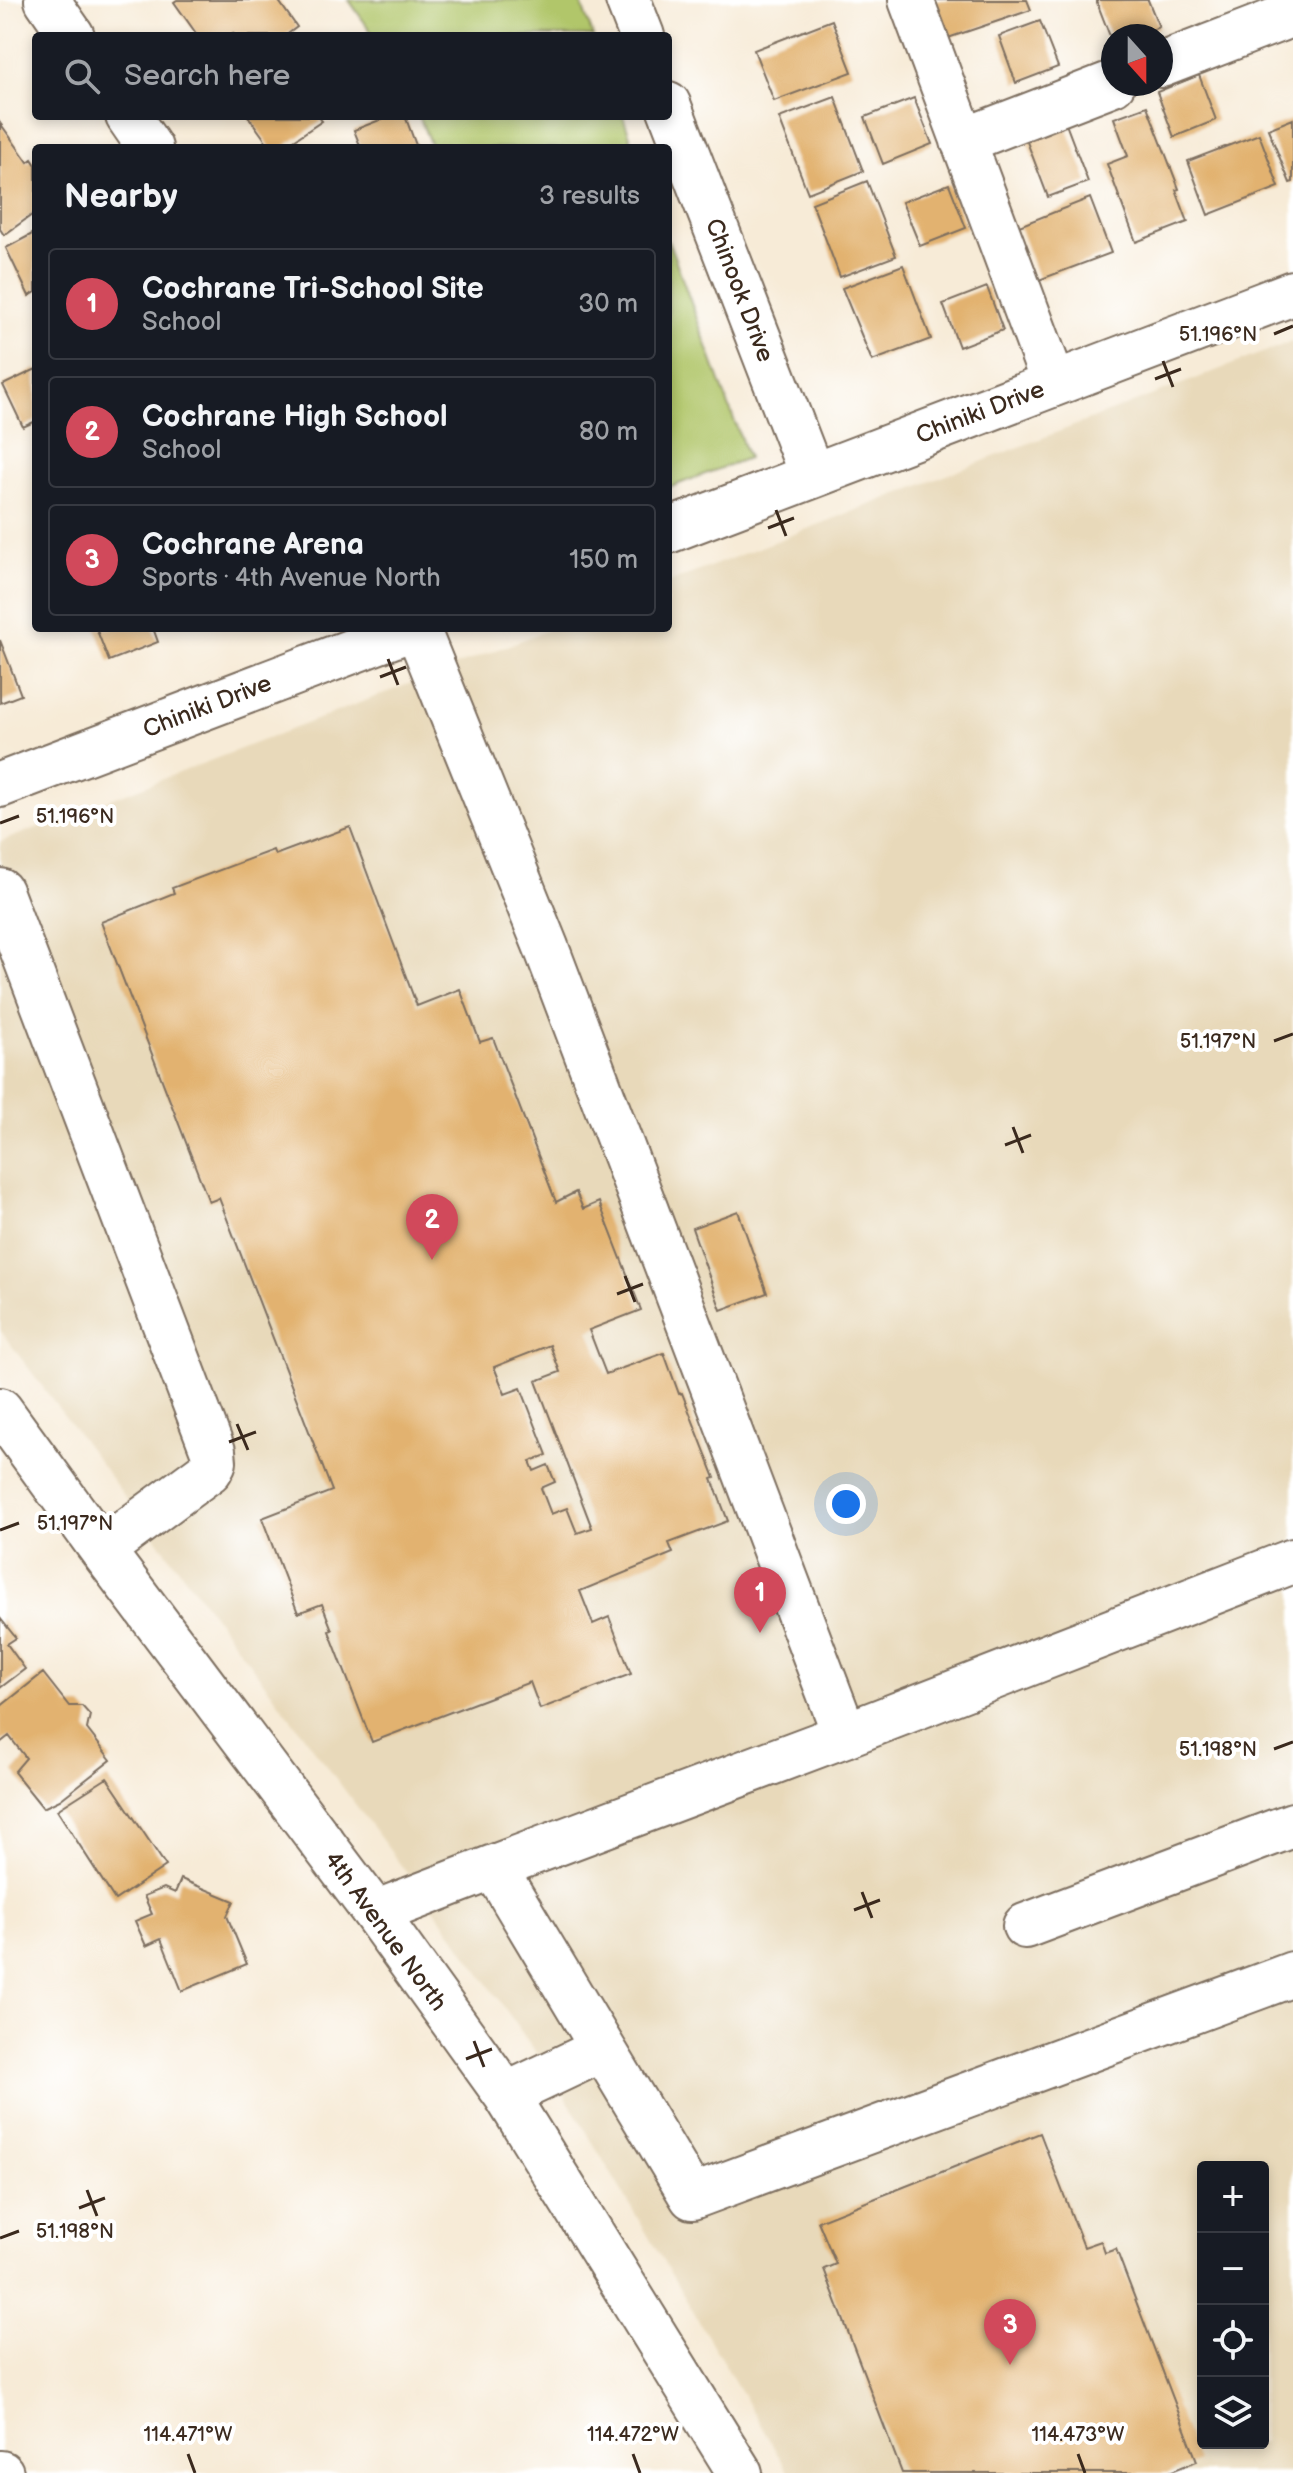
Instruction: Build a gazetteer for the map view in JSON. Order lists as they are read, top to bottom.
{
  "streets": {
    "street": ["Chinook Drive", "Chiniki Drive", "4th Avenue North"]
  },
  "crossings": [
    ["Chinook Drive", "Chiniki Drive"]
  ],
  "north": "bottom",
  "page": {
    "search": "Search here",
    "heading": ["Nearby", "3 results"],
    "list": [
      {
        "mark": "1",
        "name": "Cochrane Tri-School Site",
        "note": "School",
        "value": "30 m"
      },
      {
        "mark": "2",
        "name": "Cochrane High School",
        "note": "School",
        "value": "80 m"
      },
      {
        "mark": "3",
        "name": "Cochrane Arena",
        "note": "Sports · 4th Avenue North",
        "value": "150 m"
      }
    ],
    "pins": ["2", "1", "3"],
    "map_buttons": ["+", "−"]
  },
  "coordinates": [
    "51.196°N",
    "51.197°N",
    "51.198°N",
    "114.471°W",
    "114.472°W",
    "114.473°W"
  ]
}
